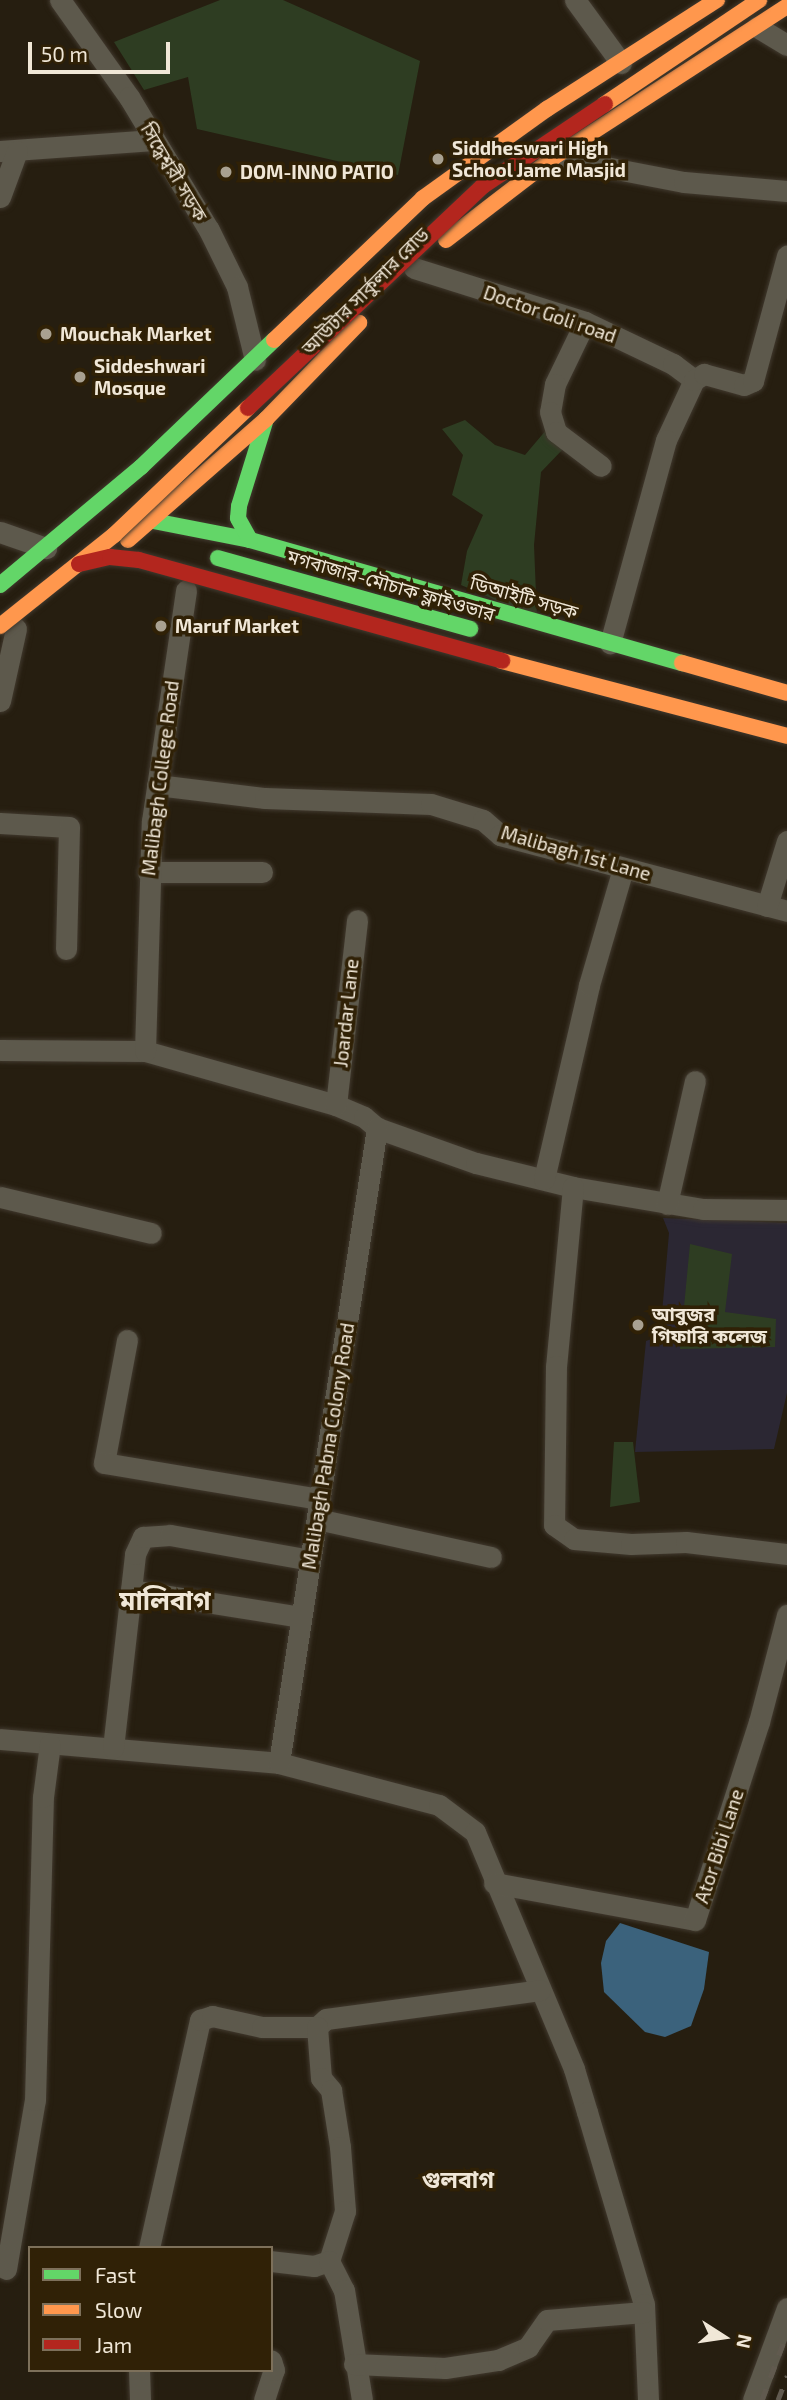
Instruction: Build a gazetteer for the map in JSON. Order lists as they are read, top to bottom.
{
  "streets": {
    "main road": ["আউটার সার্কুলার রোড", "মগবাজার-মৌচাক ফ্লাইওভার", "ডিআইটি সড়ক"],
    "street": [
      "সিদ্ধেশ্বরী সড়ক",
      "Doctor Goli road",
      "Malibagh College Road",
      "Malibagh 1st Lane",
      "Joardar Lane",
      "Malibagh Pabna Colony Road",
      "Ator Bibi Lane"
    ]
  },
  "crossings": [
    ["সিদ্ধেশ্বরী সড়ক", "আউটার সার্কুলার রোড"],
    ["আউটার সার্কুলার রোড", "Doctor Goli road"],
    ["আউটার সার্কুলার রোড", "ডিআইটি সড়ক"],
    ["Malibagh College Road", "Malibagh 1st Lane"]
  ],
  "districts": ["মালিবাগ", "গুলবাগ"],
  "places": [
    "Siddheswari High School Jame Masjid",
    "DOM-INNO PATIO",
    "Mouchak Market",
    "Siddeshwari Mosque",
    "Maruf Market",
    "আবুজর গিফারি কলেজ"
  ],
  "legend": ["Fast", "Slow", "Jam"],
  "scale_bar": "50 m",
  "north": "right"
}
